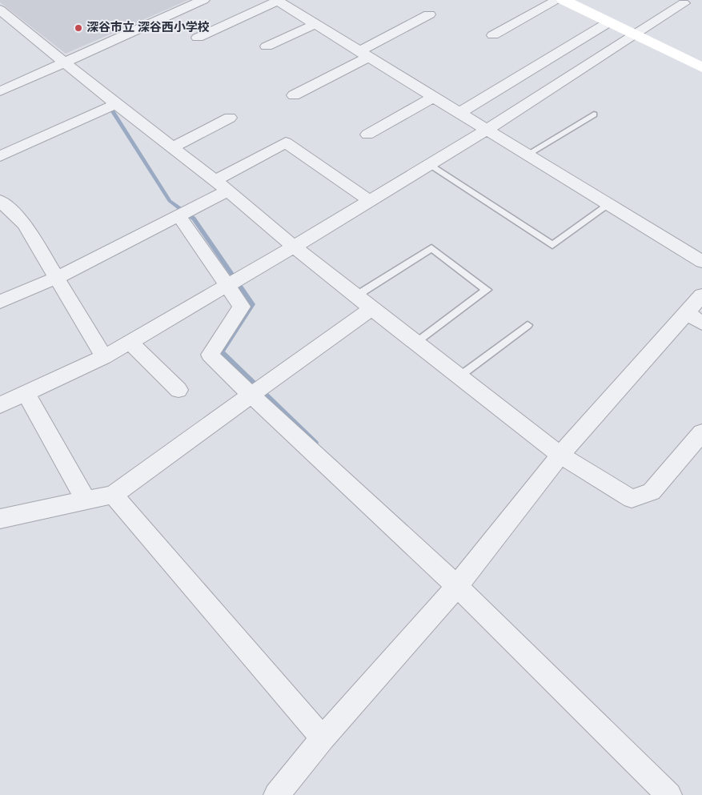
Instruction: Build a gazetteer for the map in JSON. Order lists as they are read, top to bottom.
{
  "places": ["深谷市立 深谷西小学校"]
}
